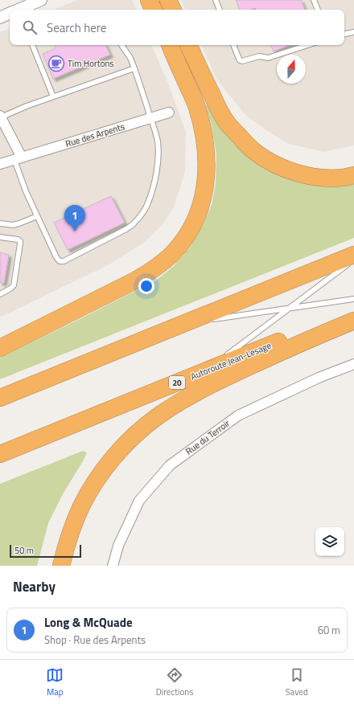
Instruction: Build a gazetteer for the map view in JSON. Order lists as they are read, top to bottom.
{
  "streets": {
    "highway": ["Autoroute Jean-Lesage", "20"],
    "street": ["Rue des Arpents", "Rue du Terroir"]
  },
  "places": {
    "cafe": ["Tim Hortons"]
  },
  "scale_bar": "50 m",
  "north": "top",
  "page": {
    "search": "Search here",
    "pins": "1",
    "scale": "50 m",
    "heading": "Nearby",
    "list": [
      {
        "mark": "1",
        "name": "Long & McQuade",
        "note": "Shop · Rue des Arpents",
        "value": "60 m"
      }
    ],
    "nav": ["Map", "Directions", "Saved"]
  }
}
